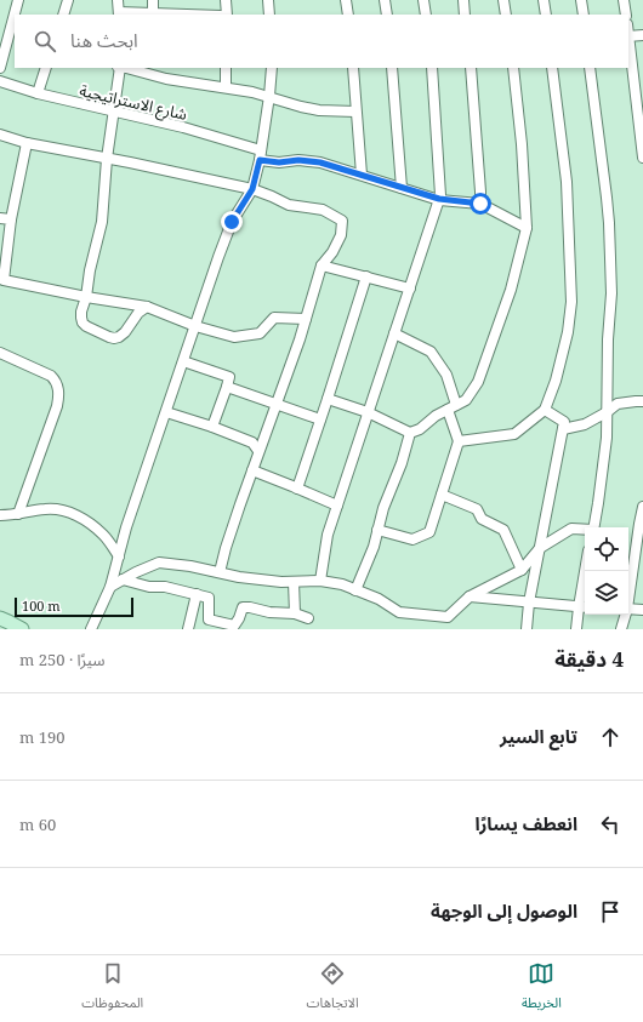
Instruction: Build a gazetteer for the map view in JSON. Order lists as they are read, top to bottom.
{
  "streets": {
    "street": ["شارع الاستراتيجية"]
  },
  "scale_bar": "100 m",
  "page": {
    "search": "ابحث هنا",
    "scale": "100 m",
    "heading": ["4 دقيقة", "سيرًا · 250 m"],
    "list": [
      ["تابع السير", "190 m"],
      ["انعطف يسارًا", "60 m"],
      "الوصول إلى الوجهة"
    ],
    "nav": ["الخريطة", "الاتجاهات", "المحفوظات"]
  }
}
